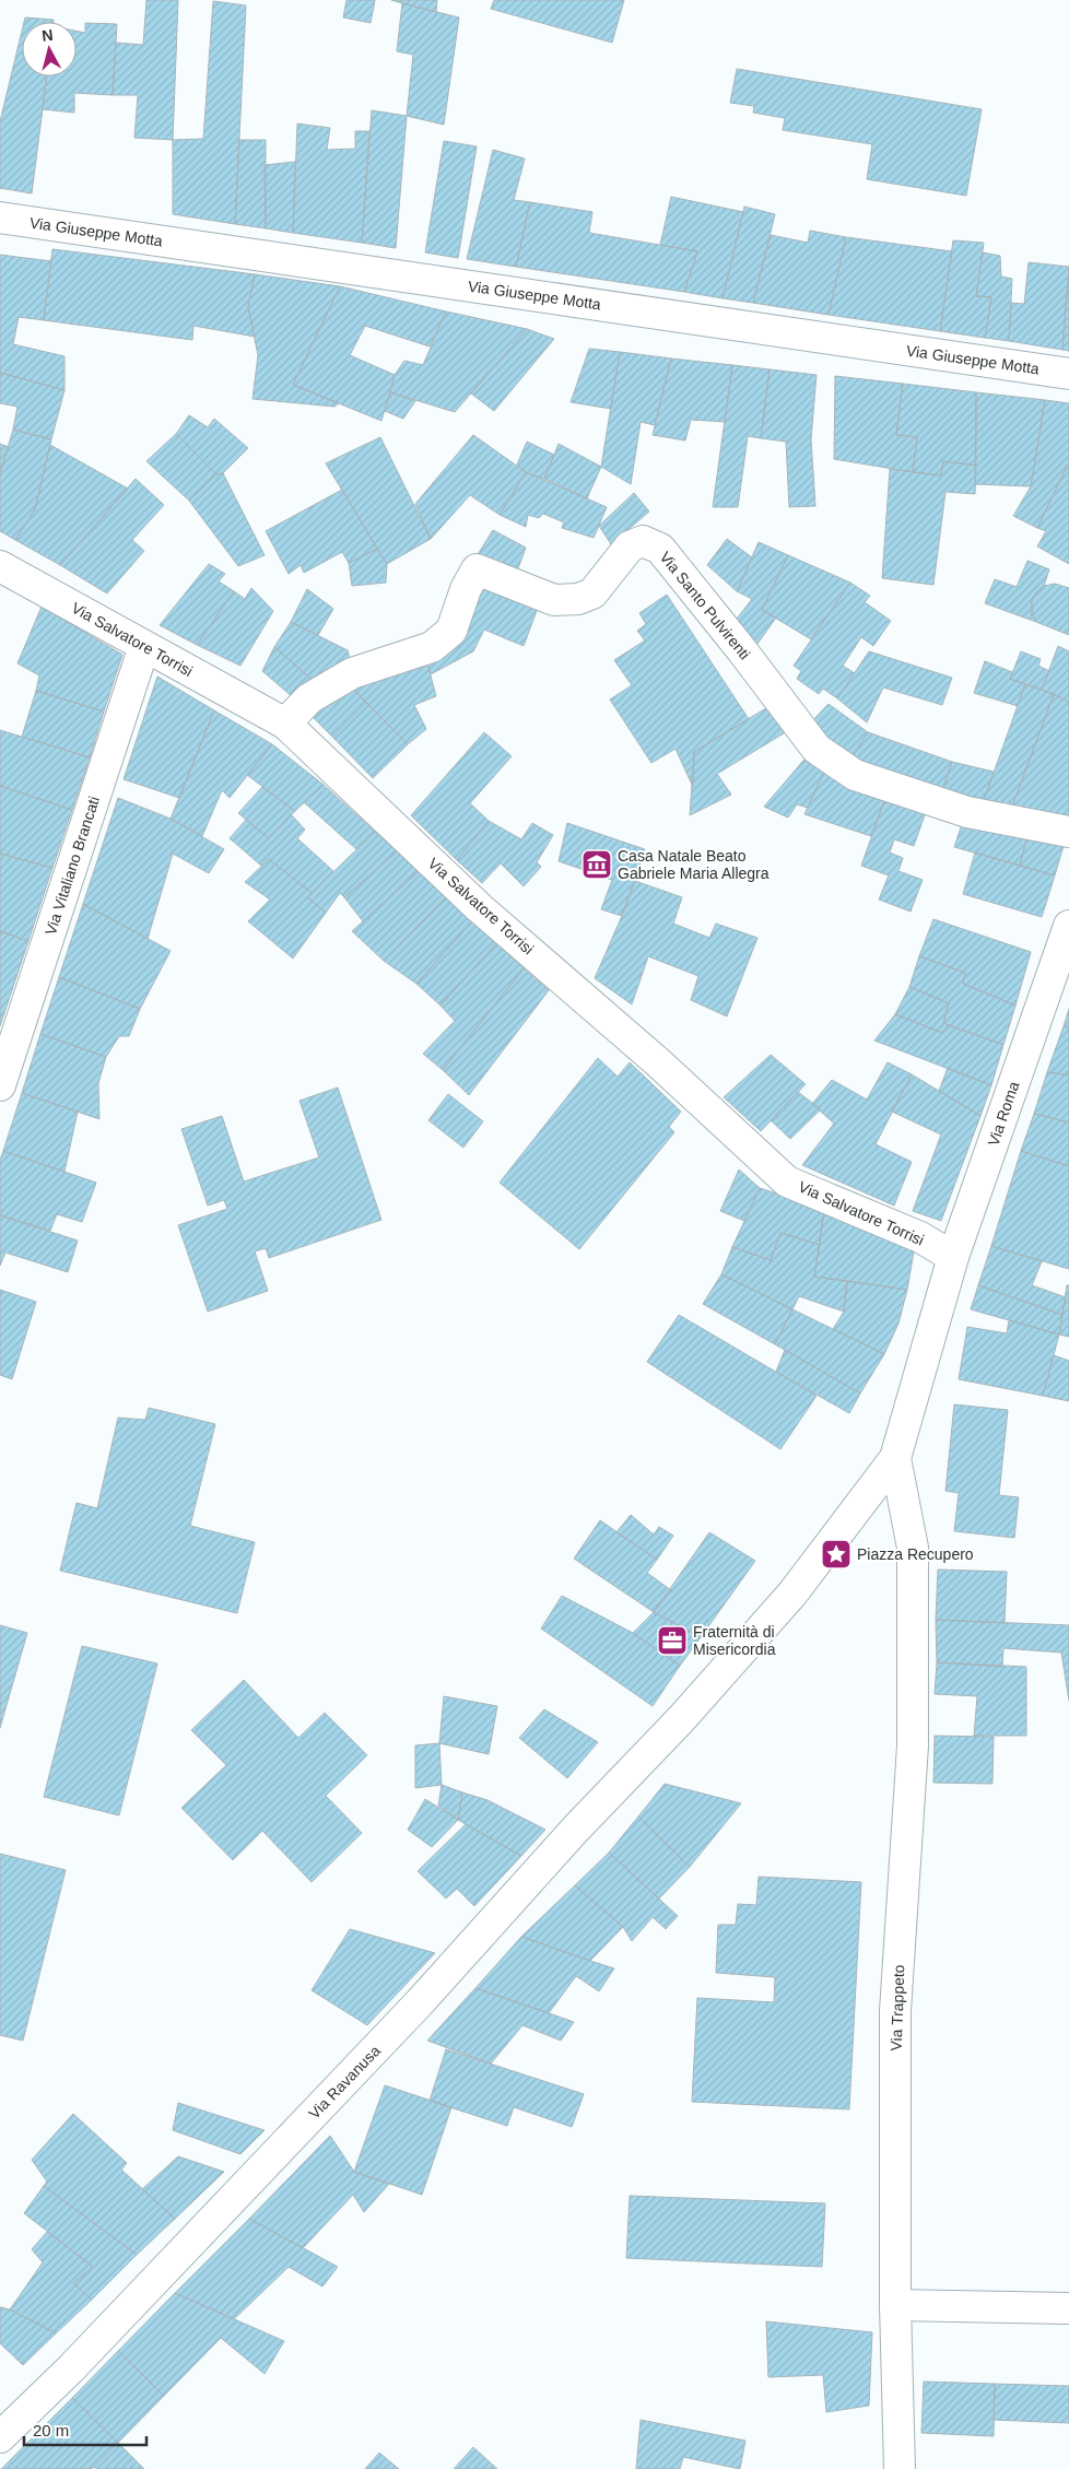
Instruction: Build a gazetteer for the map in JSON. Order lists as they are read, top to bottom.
{
  "streets": {
    "street": [
      "Via Giuseppe Motta",
      "Via Santo Pulvirenti",
      "Via Salvatore Torrisi",
      "Via Vitaliano Brancati",
      "Via Roma",
      "Via Trappeto",
      "Via Ravanusa"
    ]
  },
  "crossings": [
    ["Via Santo Pulvirenti", "Via Salvatore Torrisi"],
    ["Via Salvatore Torrisi", "Via Vitaliano Brancati"],
    ["Via Salvatore Torrisi", "Via Roma"],
    ["Via Roma", "Via Trappeto"],
    ["Via Roma", "Via Ravanusa"],
    ["Via Trappeto", "Via Ravanusa"]
  ],
  "places": {
    "museum": ["Casa Natale Beato Gabriele Maria Allegra"],
    "place": ["Piazza Recupero"],
    "office": ["Fraternità di Misericordia"]
  },
  "scale_bar": "20 m",
  "north": "top"
}
